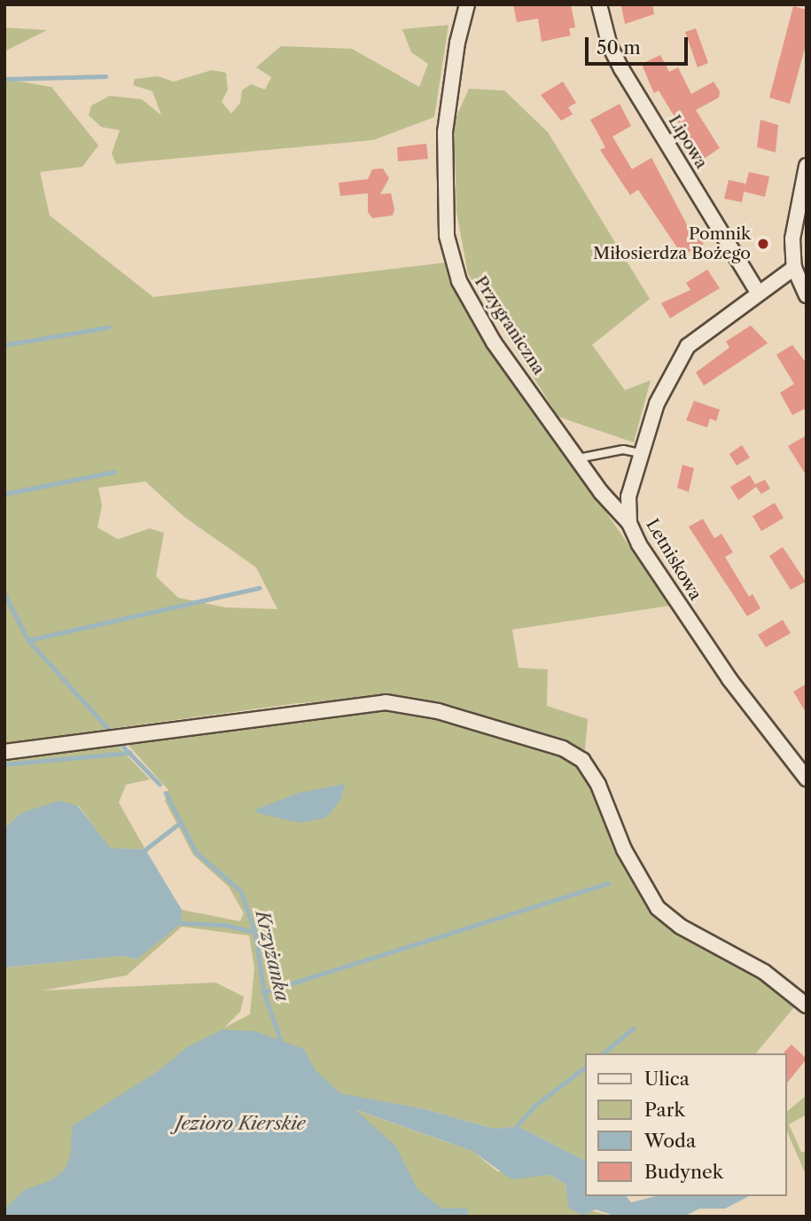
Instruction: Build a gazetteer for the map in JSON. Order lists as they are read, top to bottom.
{
  "streets": {
    "street": ["Lipowa", "Przygraniczna", "Letniskowa"]
  },
  "crossings": [
    ["Lipowa", "Letniskowa"],
    ["Przygraniczna", "Letniskowa"]
  ],
  "water": ["Krzyżanka", "Jezioro Kierskie"],
  "places": ["Pomnik Miłosierdza Bożego"],
  "legend": [
    "Ulica",
    "Park",
    "Woda",
    "Budynek"
  ],
  "scale_bar": "50 m"
}
